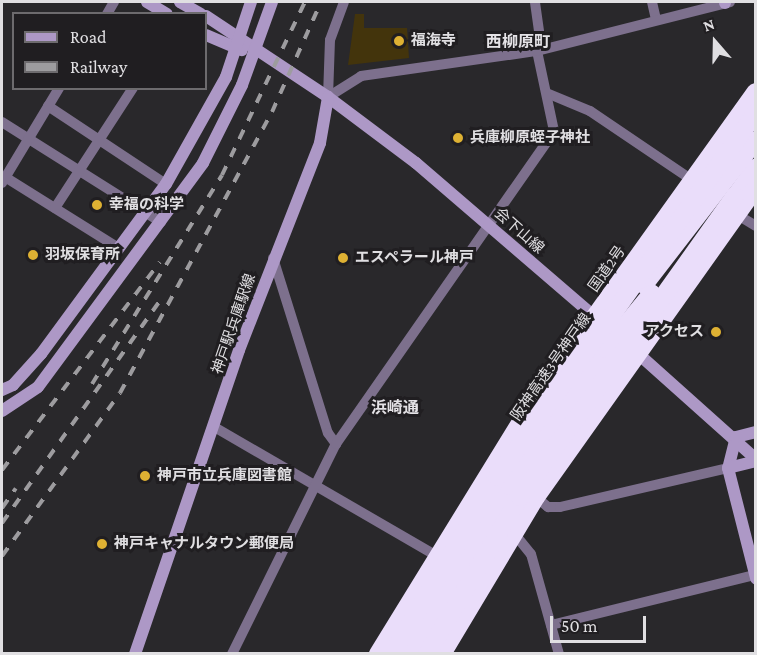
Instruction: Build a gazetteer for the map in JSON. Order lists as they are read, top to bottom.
{
  "streets": {
    "highway": ["国道2号", "阪神高速3号神戸線"],
    "street": ["会下山線", "神戸駅兵庫駅線"]
  },
  "crossings": [
    ["会下山線", "国道2号"],
    ["会下山線", "神戸駅兵庫駅線"]
  ],
  "districts": ["西柳原町", "浜崎通"],
  "places": [
    "福海寺",
    "兵庫柳原蛭子神社",
    "幸福の科学",
    "羽坂保育所",
    "エスペラール神戸",
    "アクセス",
    "神戸市立兵庫図書館",
    "神戸キャナルタウン郵便局"
  ],
  "legend": ["Road", "Railway"],
  "scale_bar": "50 m",
  "north": "top"
}
